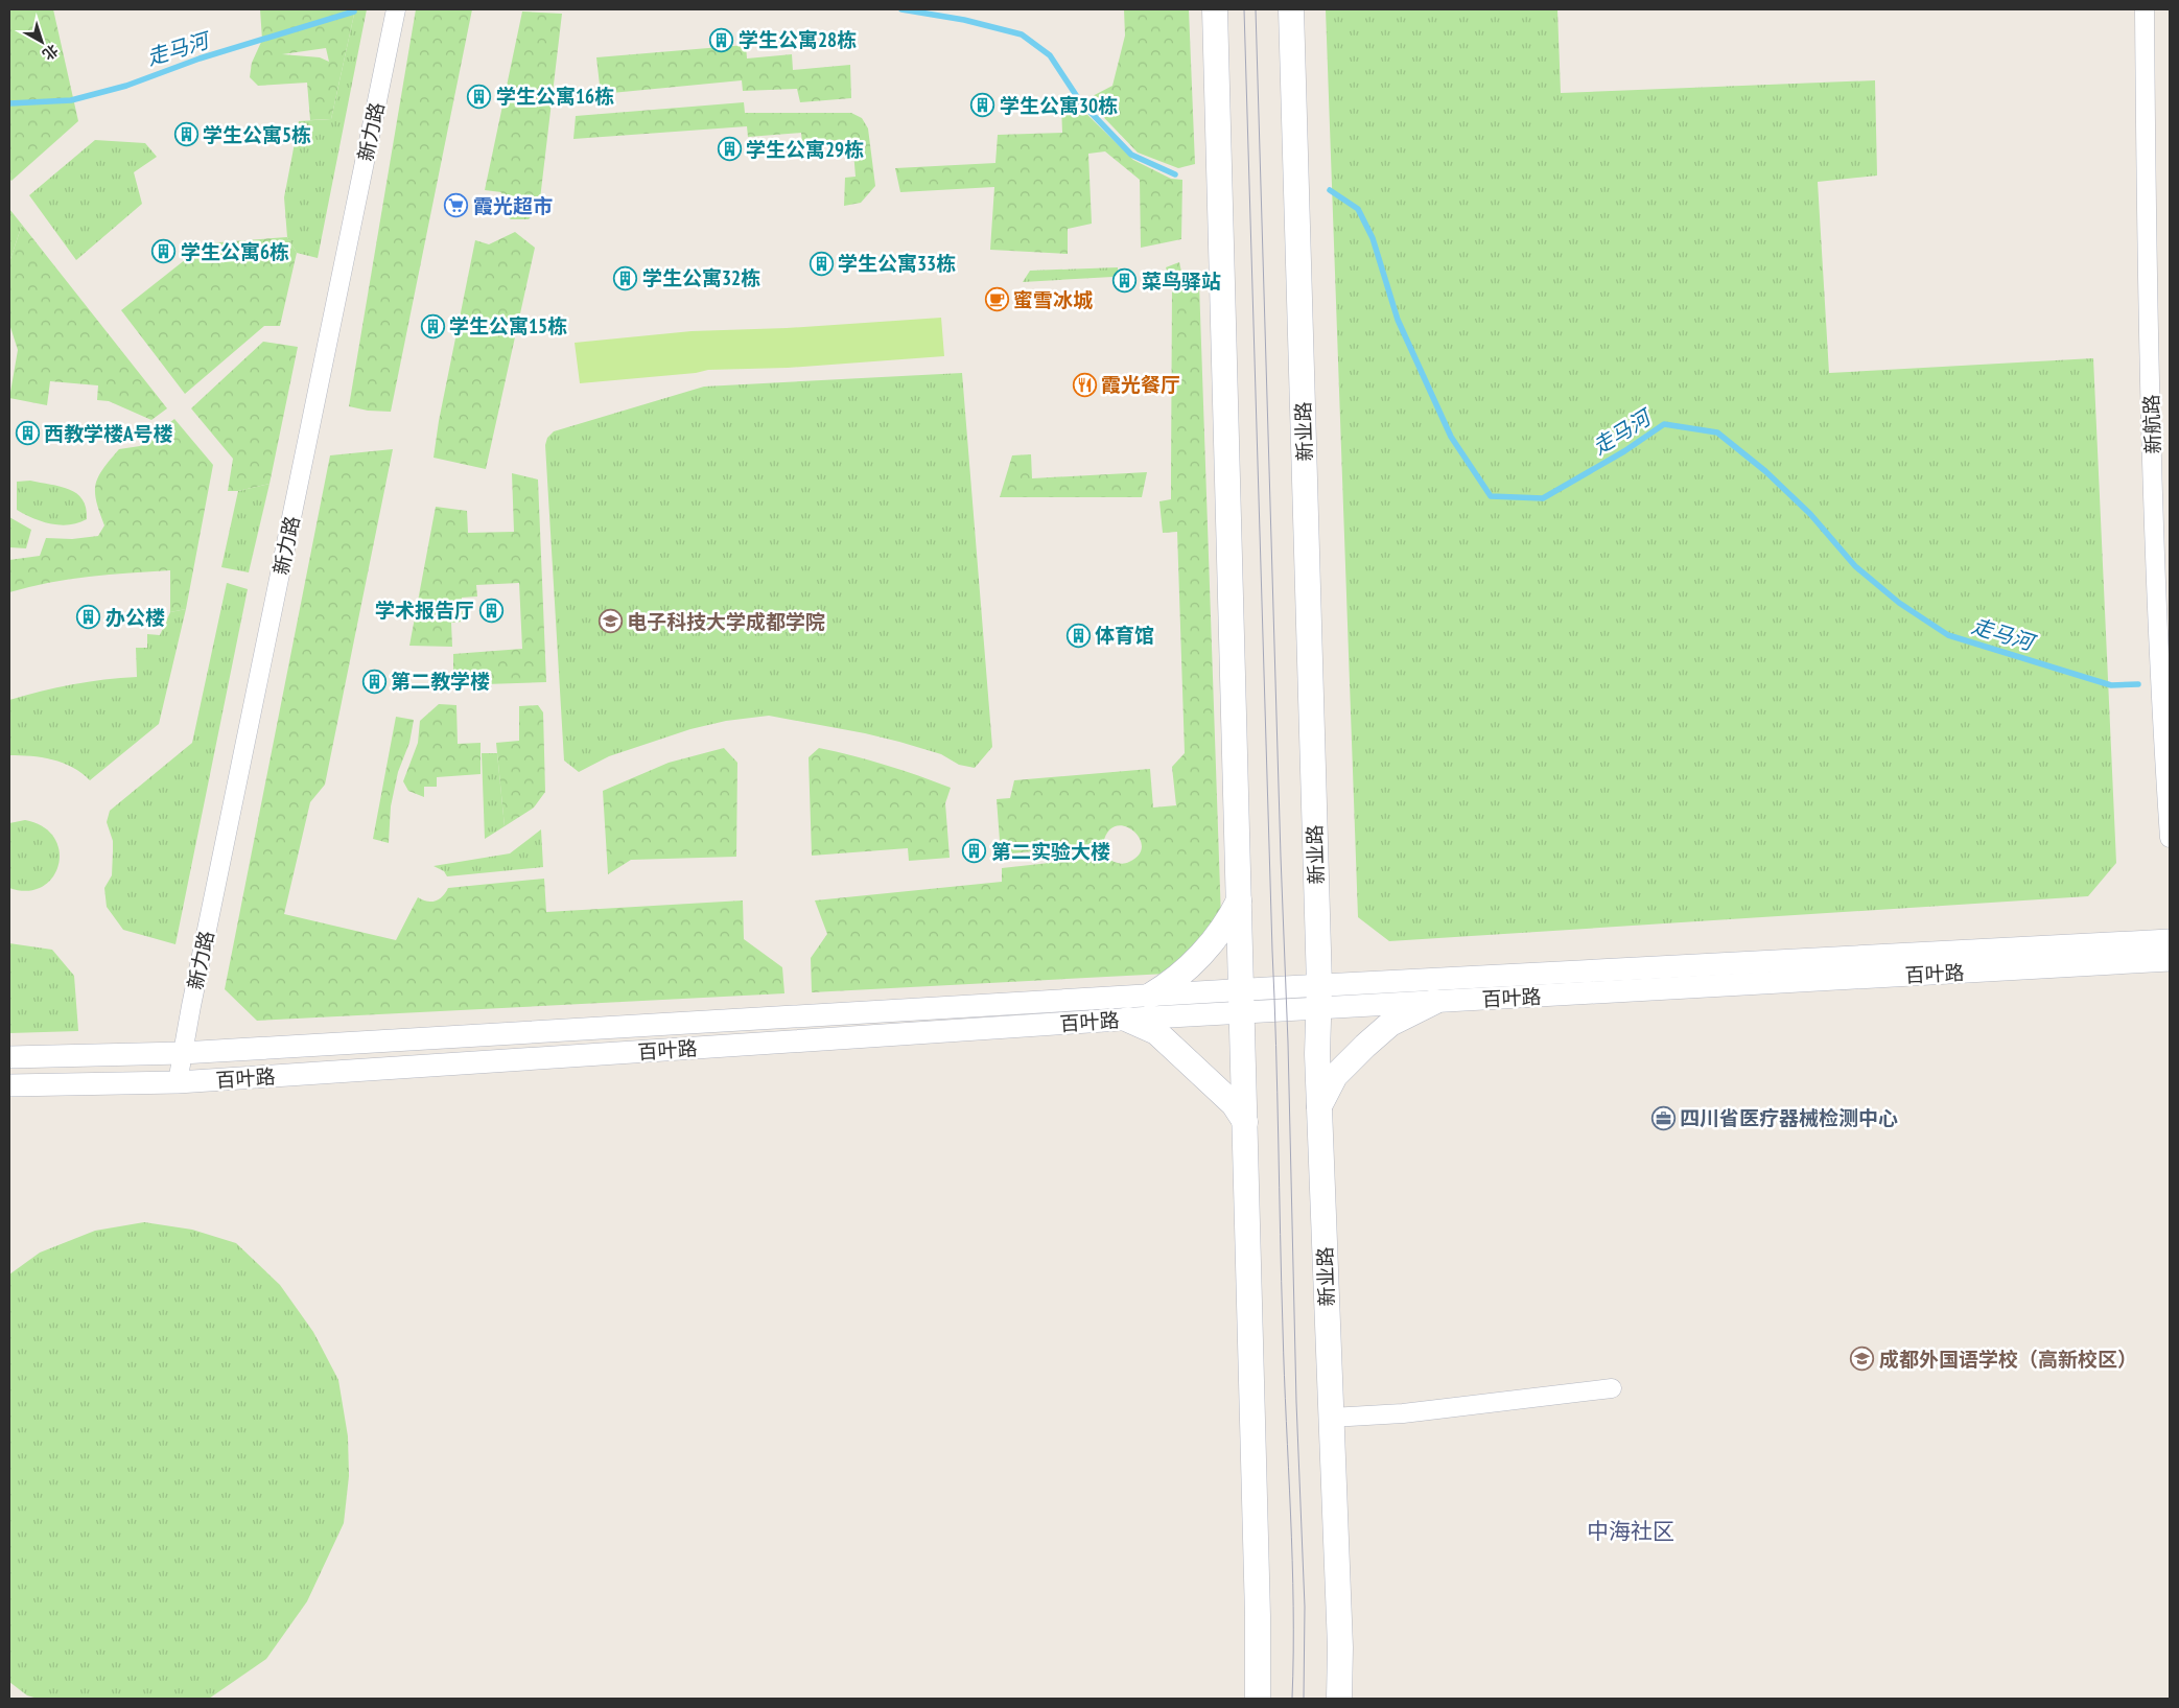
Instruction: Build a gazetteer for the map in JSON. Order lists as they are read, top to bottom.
{
  "streets": {
    "main road": ["新业路"],
    "street": ["新力路", "新航路", "百叶路"]
  },
  "crossings": [
    ["新力路", "百叶路"],
    ["新业路", "百叶路"]
  ],
  "districts": ["中海社区"],
  "water": ["走马河"],
  "places": {
    "building": [
      "学生公寓28栋",
      "学生公寓16栋",
      "学生公寓30栋",
      "学生公寓5栋",
      "学生公寓29栋",
      "学生公寓6栋",
      "学生公寓33栋",
      "学生公寓32栋",
      "菜鸟驿站",
      "学生公寓15栋",
      "西教学楼A号楼",
      "学术报告厅",
      "办公楼",
      "体育馆",
      "第二教学楼",
      "第二实验大楼"
    ],
    "supermarket": ["霞光超市"],
    "cafe": ["蜜雪冰城"],
    "restaurant": ["霞光餐厅"],
    "school or university": ["电子科技大学成都学院", "成都外国语学校（高新校区）"],
    "office": ["四川省医疗器械检测中心"]
  },
  "north": "bottom right"
}
